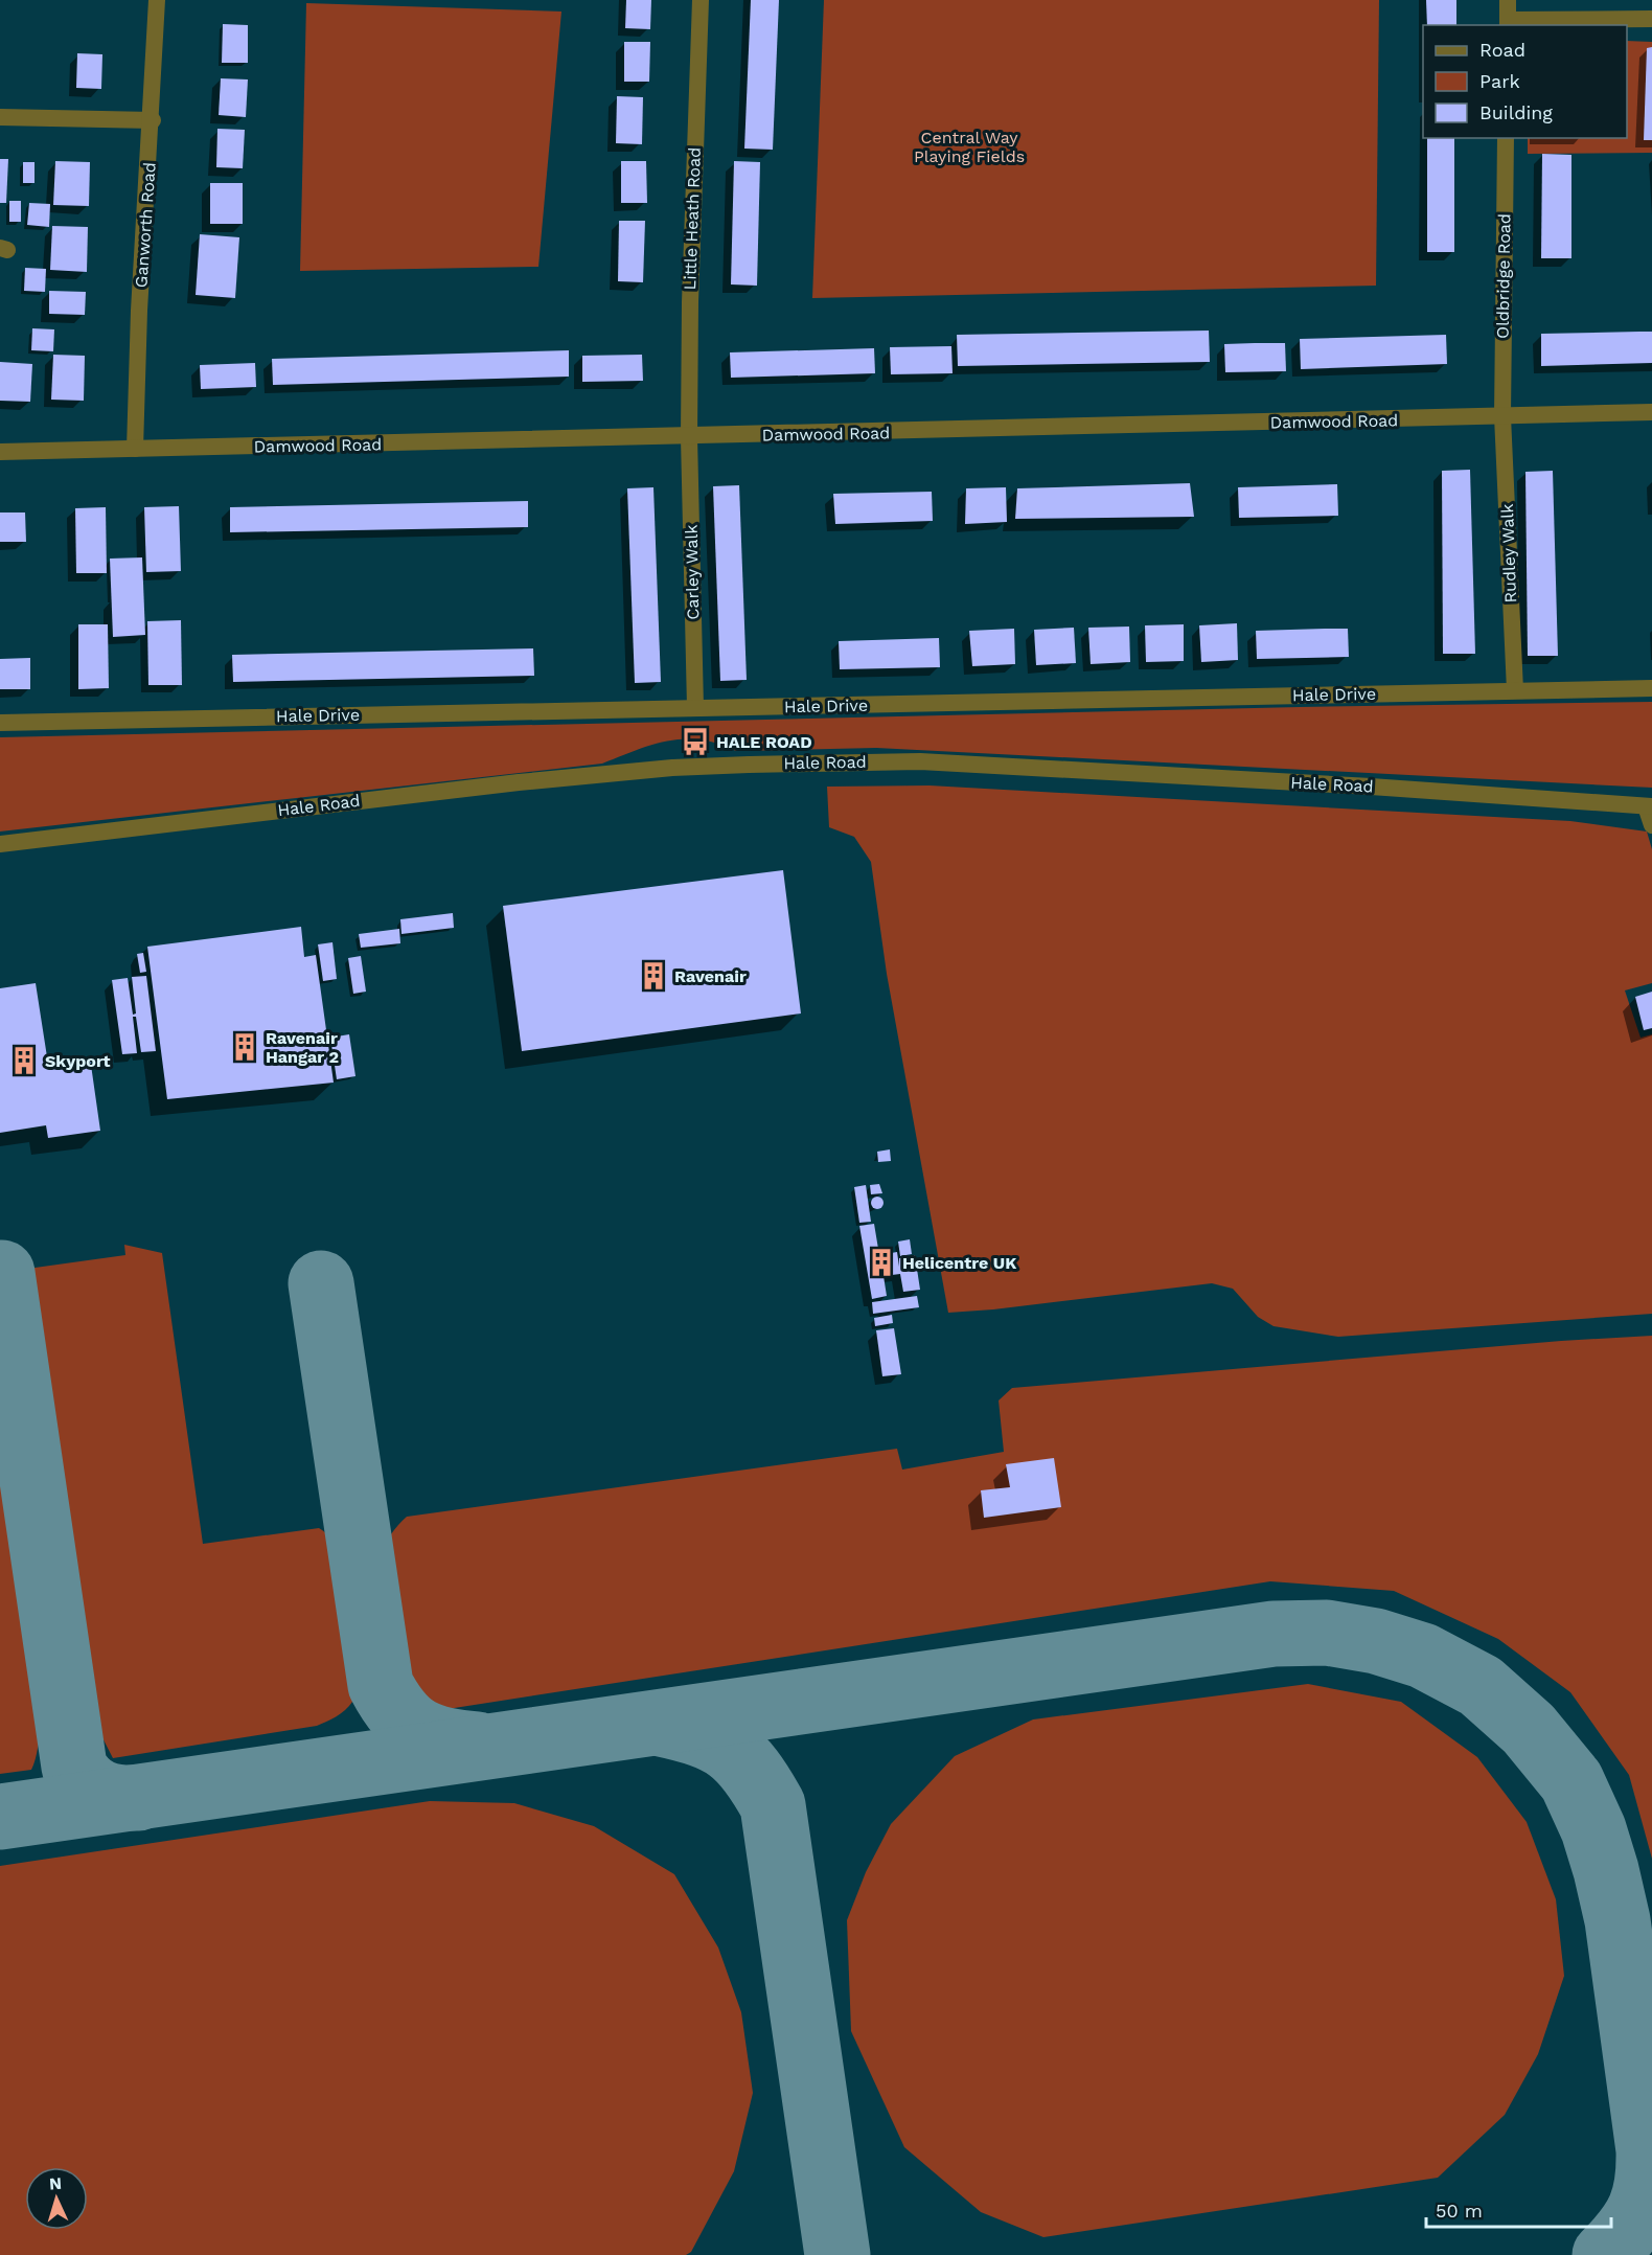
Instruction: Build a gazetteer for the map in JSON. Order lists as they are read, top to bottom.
{
  "streets": {
    "street": [
      "Little Heath Road",
      "Ganworth Road",
      "Oldbridge Road",
      "Damwood Road",
      "Rudley Walk",
      "Carley Walk",
      "Hale Drive",
      "Hale Road"
    ]
  },
  "crossings": [
    ["Little Heath Road", "Damwood Road"],
    ["Little Heath Road", "Carley Walk"],
    ["Ganworth Road", "Damwood Road"],
    ["Oldbridge Road", "Damwood Road"],
    ["Oldbridge Road", "Rudley Walk"],
    ["Damwood Road", "Rudley Walk"],
    ["Damwood Road", "Carley Walk"],
    ["Rudley Walk", "Hale Drive"],
    ["Carley Walk", "Hale Drive"]
  ],
  "parks": ["Central Way Playing Fields"],
  "places": {
    "bus stop": ["HALE ROAD"],
    "building": [
      "Ravenair",
      "Ravenair Hangar 2",
      "Skyport",
      "Helicentre UK"
    ]
  },
  "legend": ["Road", "Park", "Building"],
  "scale_bar": "50 m",
  "north": "top"
}
